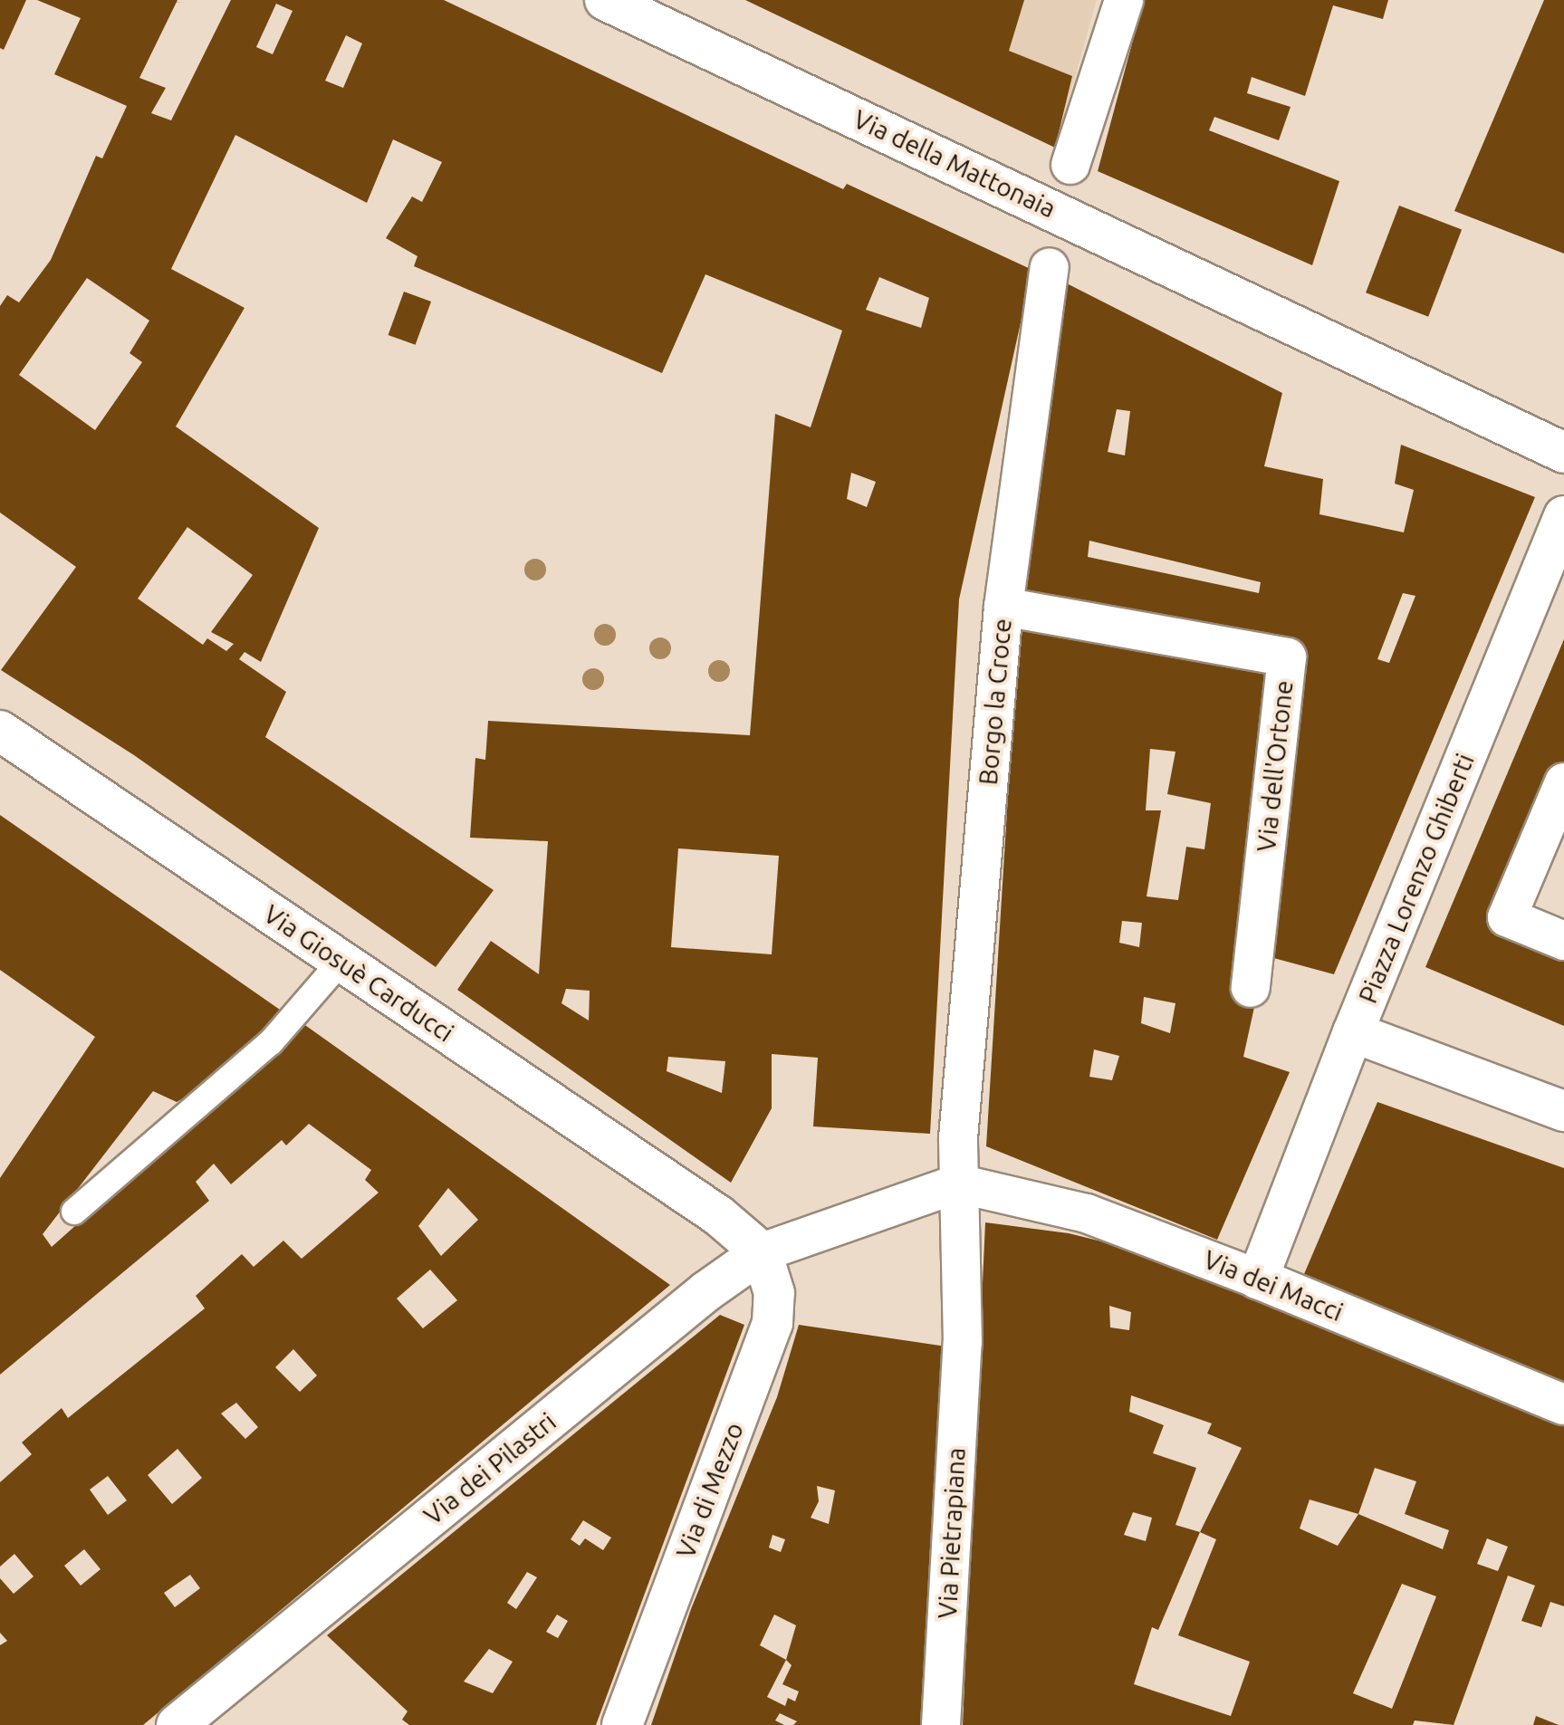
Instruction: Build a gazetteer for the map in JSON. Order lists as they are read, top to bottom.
{
  "streets": {
    "street": [
      "Via della Mattonaia",
      "Borgo la Croce",
      "Via dell'Ortone",
      "Piazza Lorenzo Ghiberti",
      "Via Giosuè Carducci",
      "Via dei Macci",
      "Via dei Pilastri",
      "Via di Mezzo",
      "Via Pietrapiana"
    ]
  },
  "crossings": [
    ["Borgo la Croce", "Via dell'Ortone"],
    ["Borgo la Croce", "Via dei Macci"],
    ["Borgo la Croce", "Via Pietrapiana"],
    ["Via Giosuè Carducci", "Via dei Pilastri"],
    ["Via Giosuè Carducci", "Via di Mezzo"],
    ["Via dei Macci", "Via Pietrapiana"],
    ["Via dei Pilastri", "Via di Mezzo"]
  ]
}
